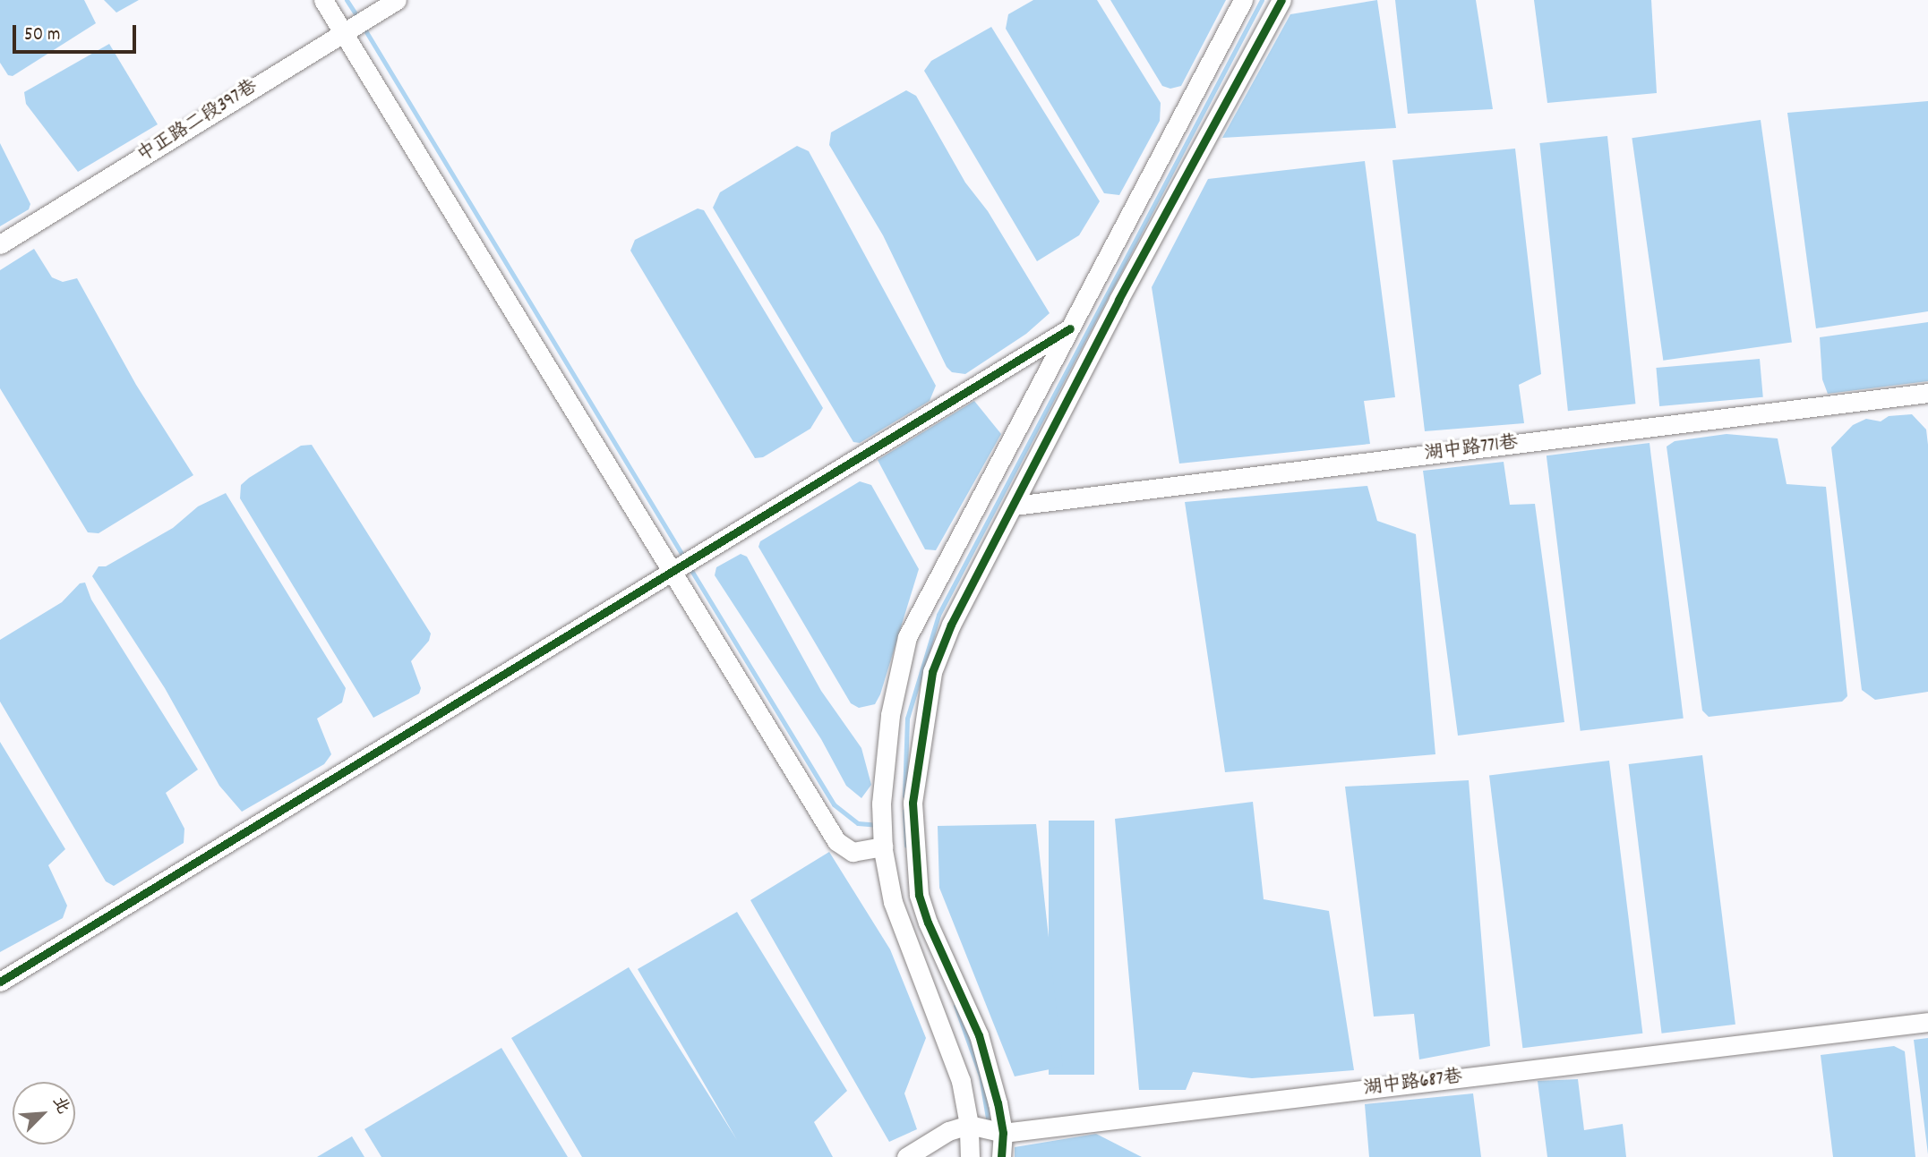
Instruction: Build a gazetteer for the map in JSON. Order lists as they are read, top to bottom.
{
  "streets": {
    "street": ["中正路二段397巷", "湖中路771巷", "湖中路687巷"]
  },
  "scale_bar": "50 m",
  "north": "top right"
}
